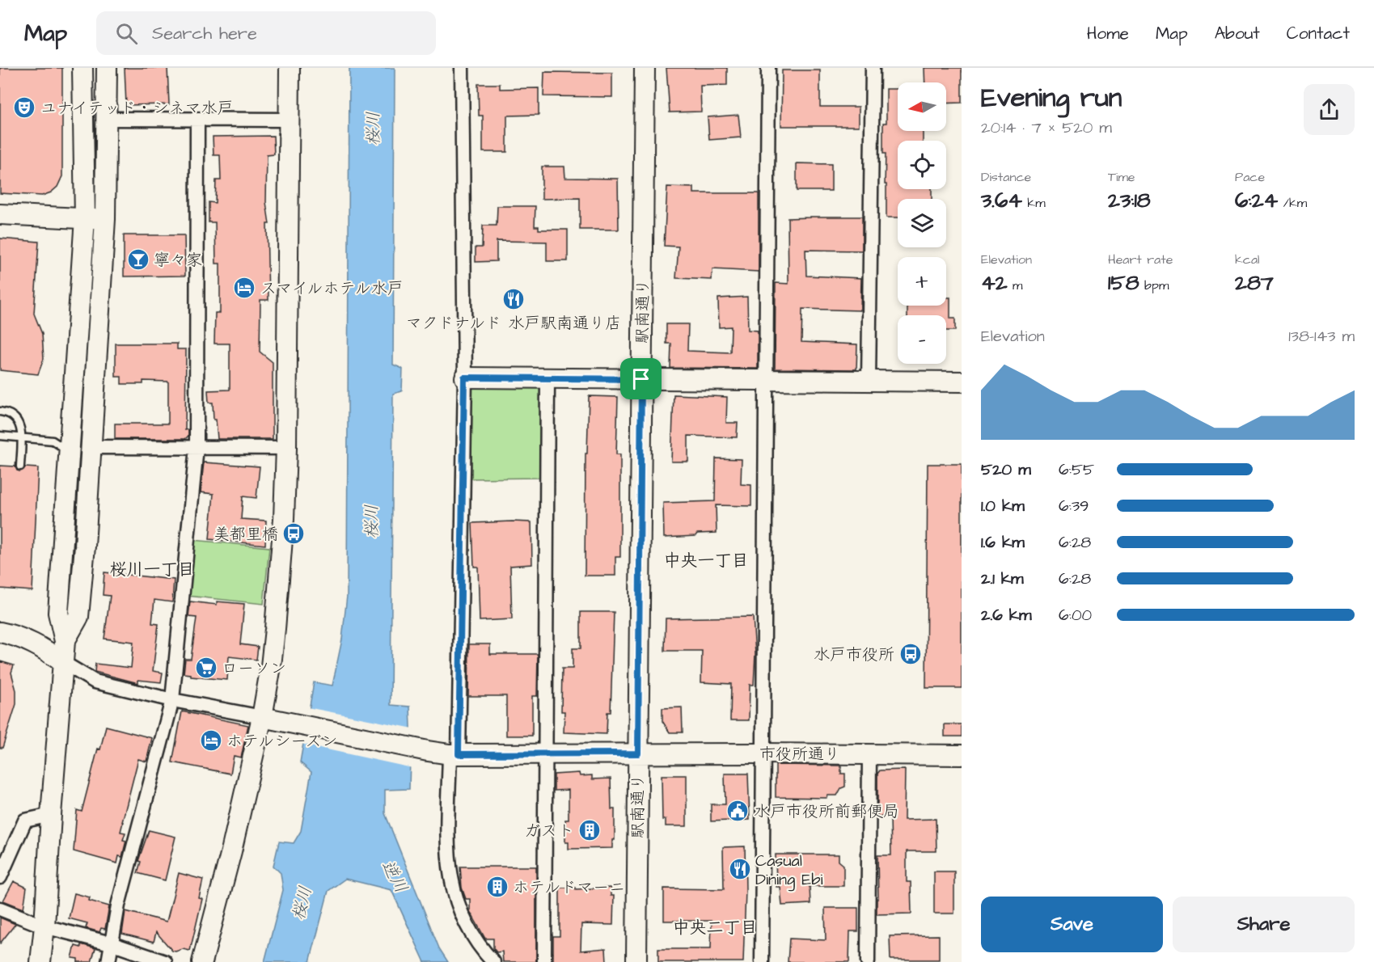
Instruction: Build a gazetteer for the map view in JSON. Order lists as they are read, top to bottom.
{
  "streets": {
    "street": ["駅南通り", "市役所通り"]
  },
  "crossings": [
    ["駅南通り", "市役所通り"]
  ],
  "districts": ["中央一丁目", "桜川一丁目", "中央二丁目"],
  "water": ["桜川", "逆川"],
  "places": {
    "theatre": ["ユナイテッド・シネマ水戸"],
    "bar": ["寧々家"],
    "hotel": ["スマイルホテル水戸", "ホテルシーズン"],
    "restaurant": ["マクドナルド 水戸駅南通り店", "Casual Dining Ebi"],
    "bus stop": ["美都里橋", "水戸市役所"],
    "supermarket": ["ローソン"],
    "public building": ["水戸市役所前郵便局"],
    "building": ["ガスト", "ホテルドマーニ"]
  },
  "north": "left",
  "page": {
    "header": "Map",
    "search": "Search here",
    "nav": [
      "Home",
      "Map",
      "About",
      "Contact"
    ],
    "heading": ["Evening run", "20:14 · 7 × 520 m"],
    "map_buttons": ["+", "−"],
    "stats": [
      ["Distance", "3.64 km"],
      ["Time", "23:18"],
      ["Pace", "6:24 /km"],
      ["Elevation", "42 m"],
      ["Heart rate", "158 bpm"],
      ["kcal", "287"]
    ],
    "chart": ["Elevation", "138–143 m"],
    "list": [
      {
        "name": "520 m",
        "note": "6:55"
      },
      {
        "name": "1.0 km",
        "note": "6:39"
      },
      {
        "name": "1.6 km",
        "note": "6:28"
      },
      {
        "name": "2.1 km",
        "note": "6:28"
      },
      {
        "name": "2.6 km",
        "note": "6:00"
      }
    ],
    "buttons": ["Save", "Share"]
  }
}
